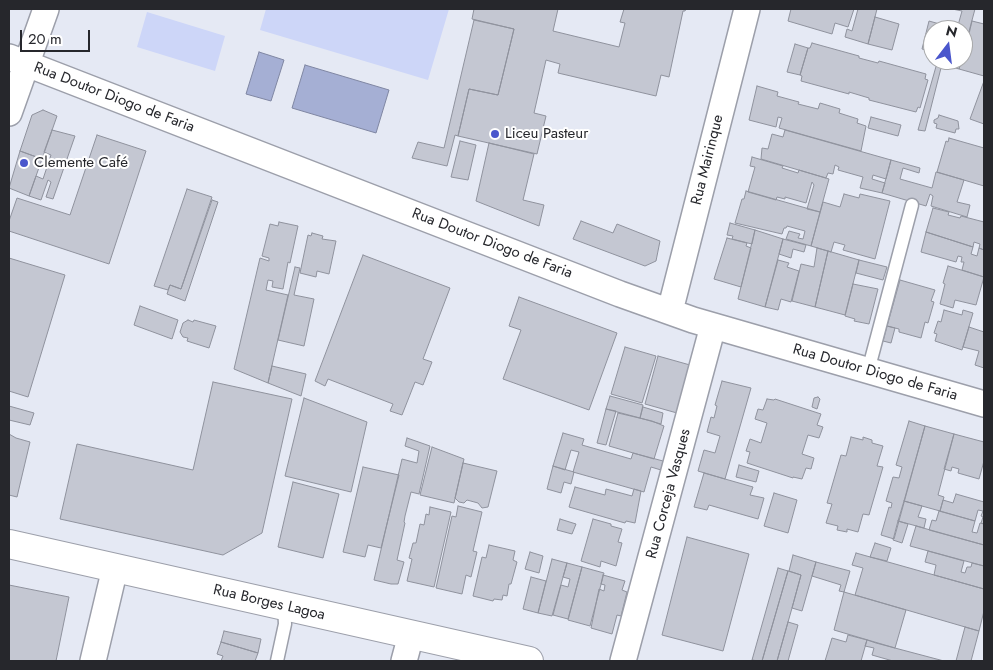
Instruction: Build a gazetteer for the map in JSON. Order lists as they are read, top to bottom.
{
  "streets": {
    "street": [
      "Rua Doutor Diogo de Faria",
      "Rua Mairinque",
      "Rua Corceja Vasques",
      "Rua Borges Lagoa"
    ]
  },
  "crossings": [
    ["Rua Doutor Diogo de Faria", "Rua Mairinque"],
    ["Rua Doutor Diogo de Faria", "Rua Corceja Vasques"]
  ],
  "places": ["Liceu Pasteur", "Clemente Café"],
  "scale_bar": "20 m",
  "north": "top"
}
